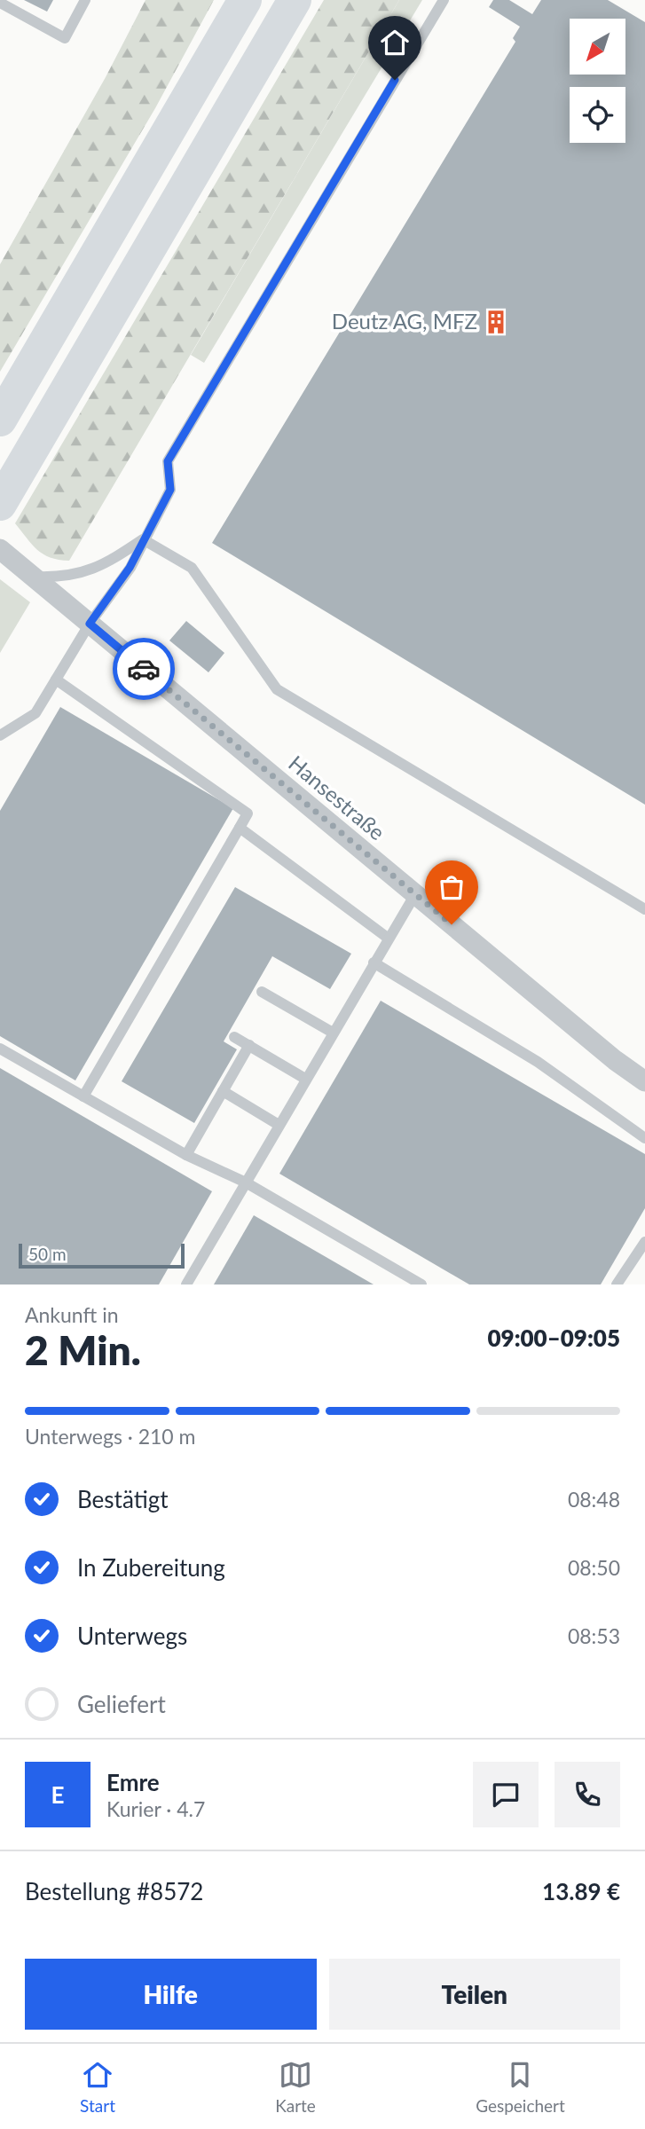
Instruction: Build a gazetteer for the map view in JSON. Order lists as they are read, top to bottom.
{
  "streets": {
    "street": ["Hansestraße"]
  },
  "places": {
    "building": ["Deutz AG, MFZ"]
  },
  "scale_bar": "50 m",
  "north": "bottom left",
  "page": {
    "scale": "50 m",
    "heading": ["2 Min.", "Ankunft in", "09:00–09:05"],
    "panel": [
      "Emre",
      "Kurier · 4.7",
      "Bestellung #8572",
      "13.89 €"
    ],
    "bar": "Unterwegs · 210 m",
    "list": [
      ["Bestätigt", "08:48"],
      ["In Zubereitung", "08:50"],
      ["Unterwegs", "08:53"],
      "Geliefert"
    ],
    "round": "E",
    "buttons": ["Hilfe", "Teilen"],
    "tabs": ["Start", "Karte", "Gespeichert"]
  }
}
